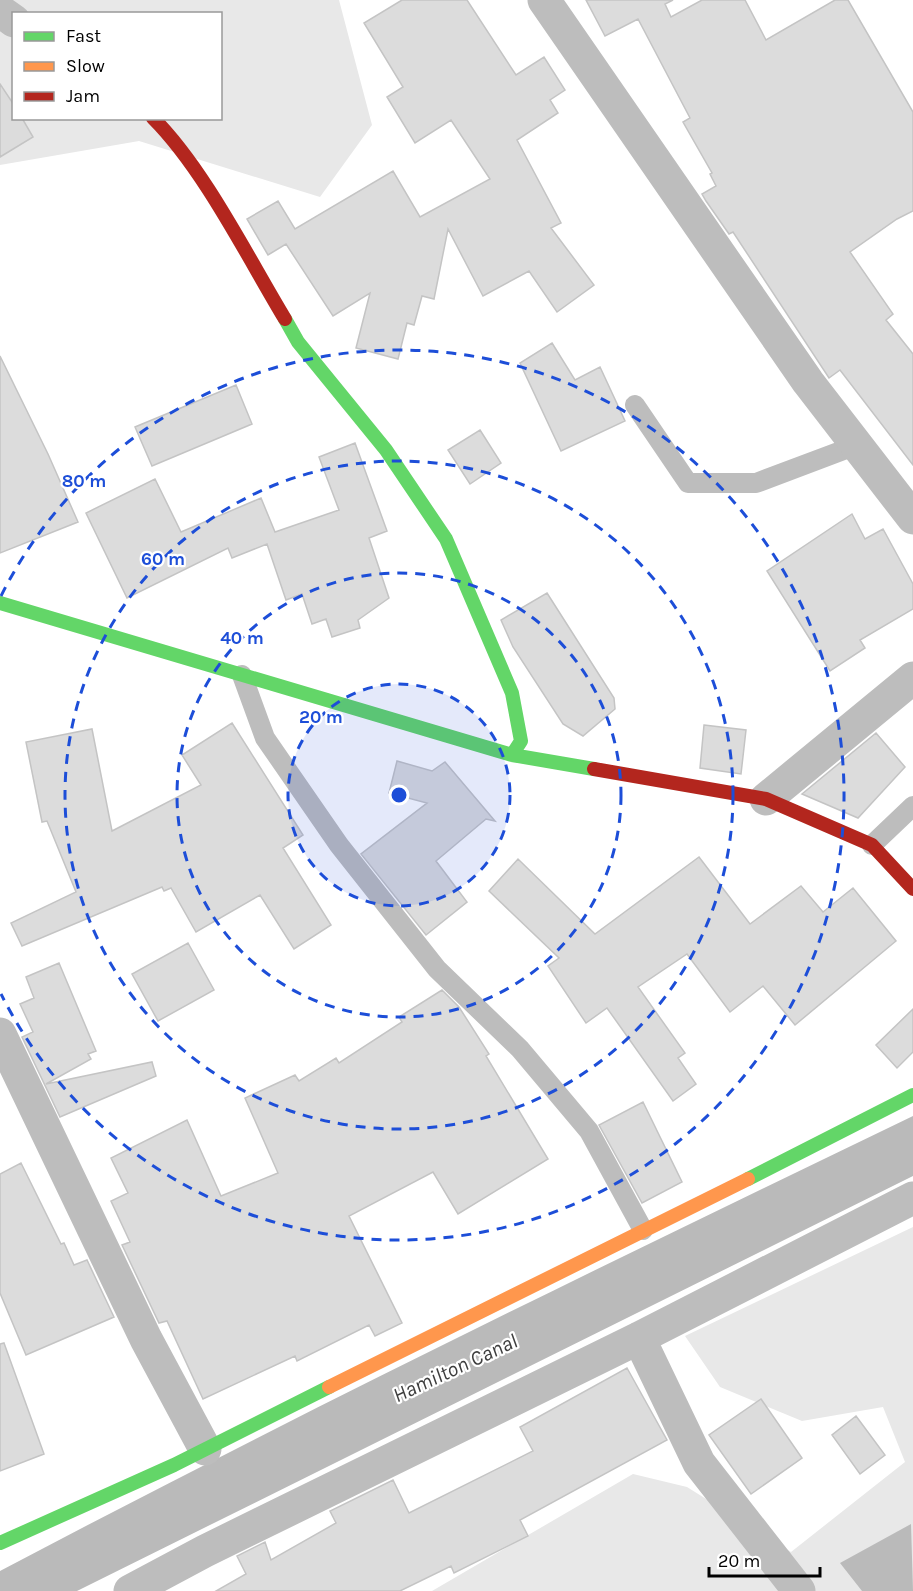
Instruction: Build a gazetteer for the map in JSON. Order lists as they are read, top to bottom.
{
  "water": ["Hamilton Canal"],
  "legend": ["Fast", "Slow", "Jam"],
  "scale_bar": "20 m",
  "rings": [
    "80 m",
    "60 m",
    "40 m",
    "20 m"
  ]
}
